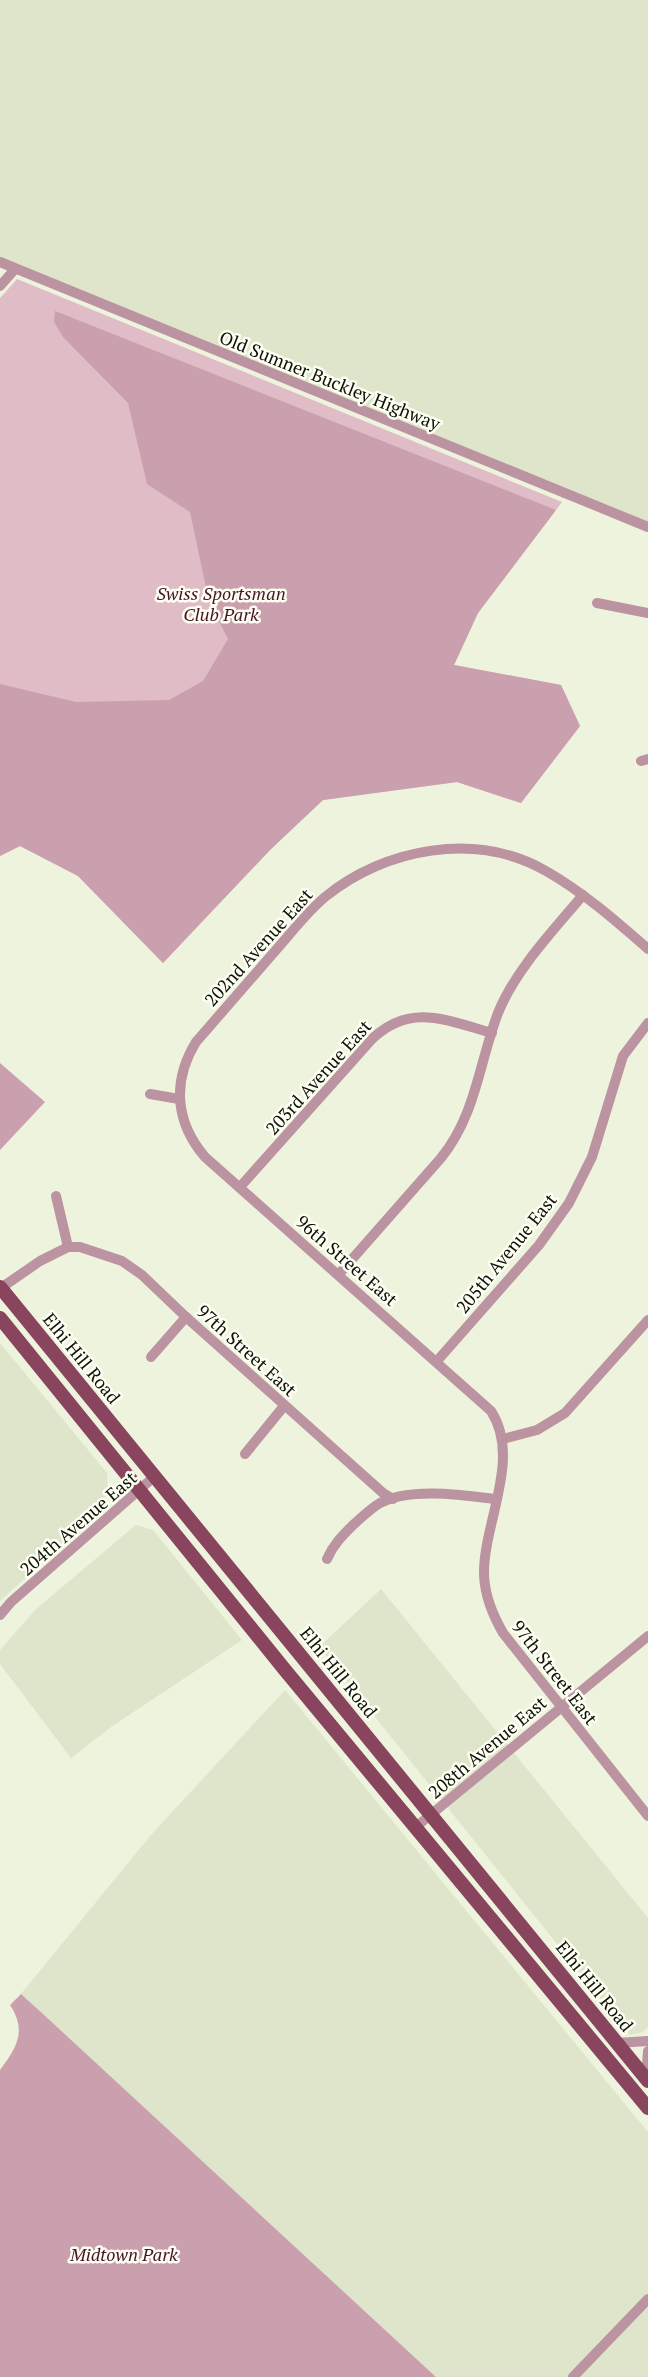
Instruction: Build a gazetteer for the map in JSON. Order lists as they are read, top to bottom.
{
  "streets": {
    "main road": ["Elhi Hill Road"],
    "street": [
      "Old Sumner Buckley Highway",
      "202nd Avenue East",
      "203rd Avenue East",
      "205th Avenue East",
      "96th Street East",
      "97th Street East",
      "204th Avenue East",
      "208th Avenue East"
    ]
  },
  "crossings": [
    ["202nd Avenue East", "96th Street East"],
    ["203rd Avenue East", "96th Street East"],
    ["205th Avenue East", "96th Street East"],
    ["96th Street East", "97th Street East"],
    ["97th Street East", "208th Avenue East"],
    ["Elhi Hill Road", "204th Avenue East"],
    ["Elhi Hill Road", "208th Avenue East"]
  ],
  "parks": ["Swiss Sportsman Club Park", "Midtown Park"]
}
